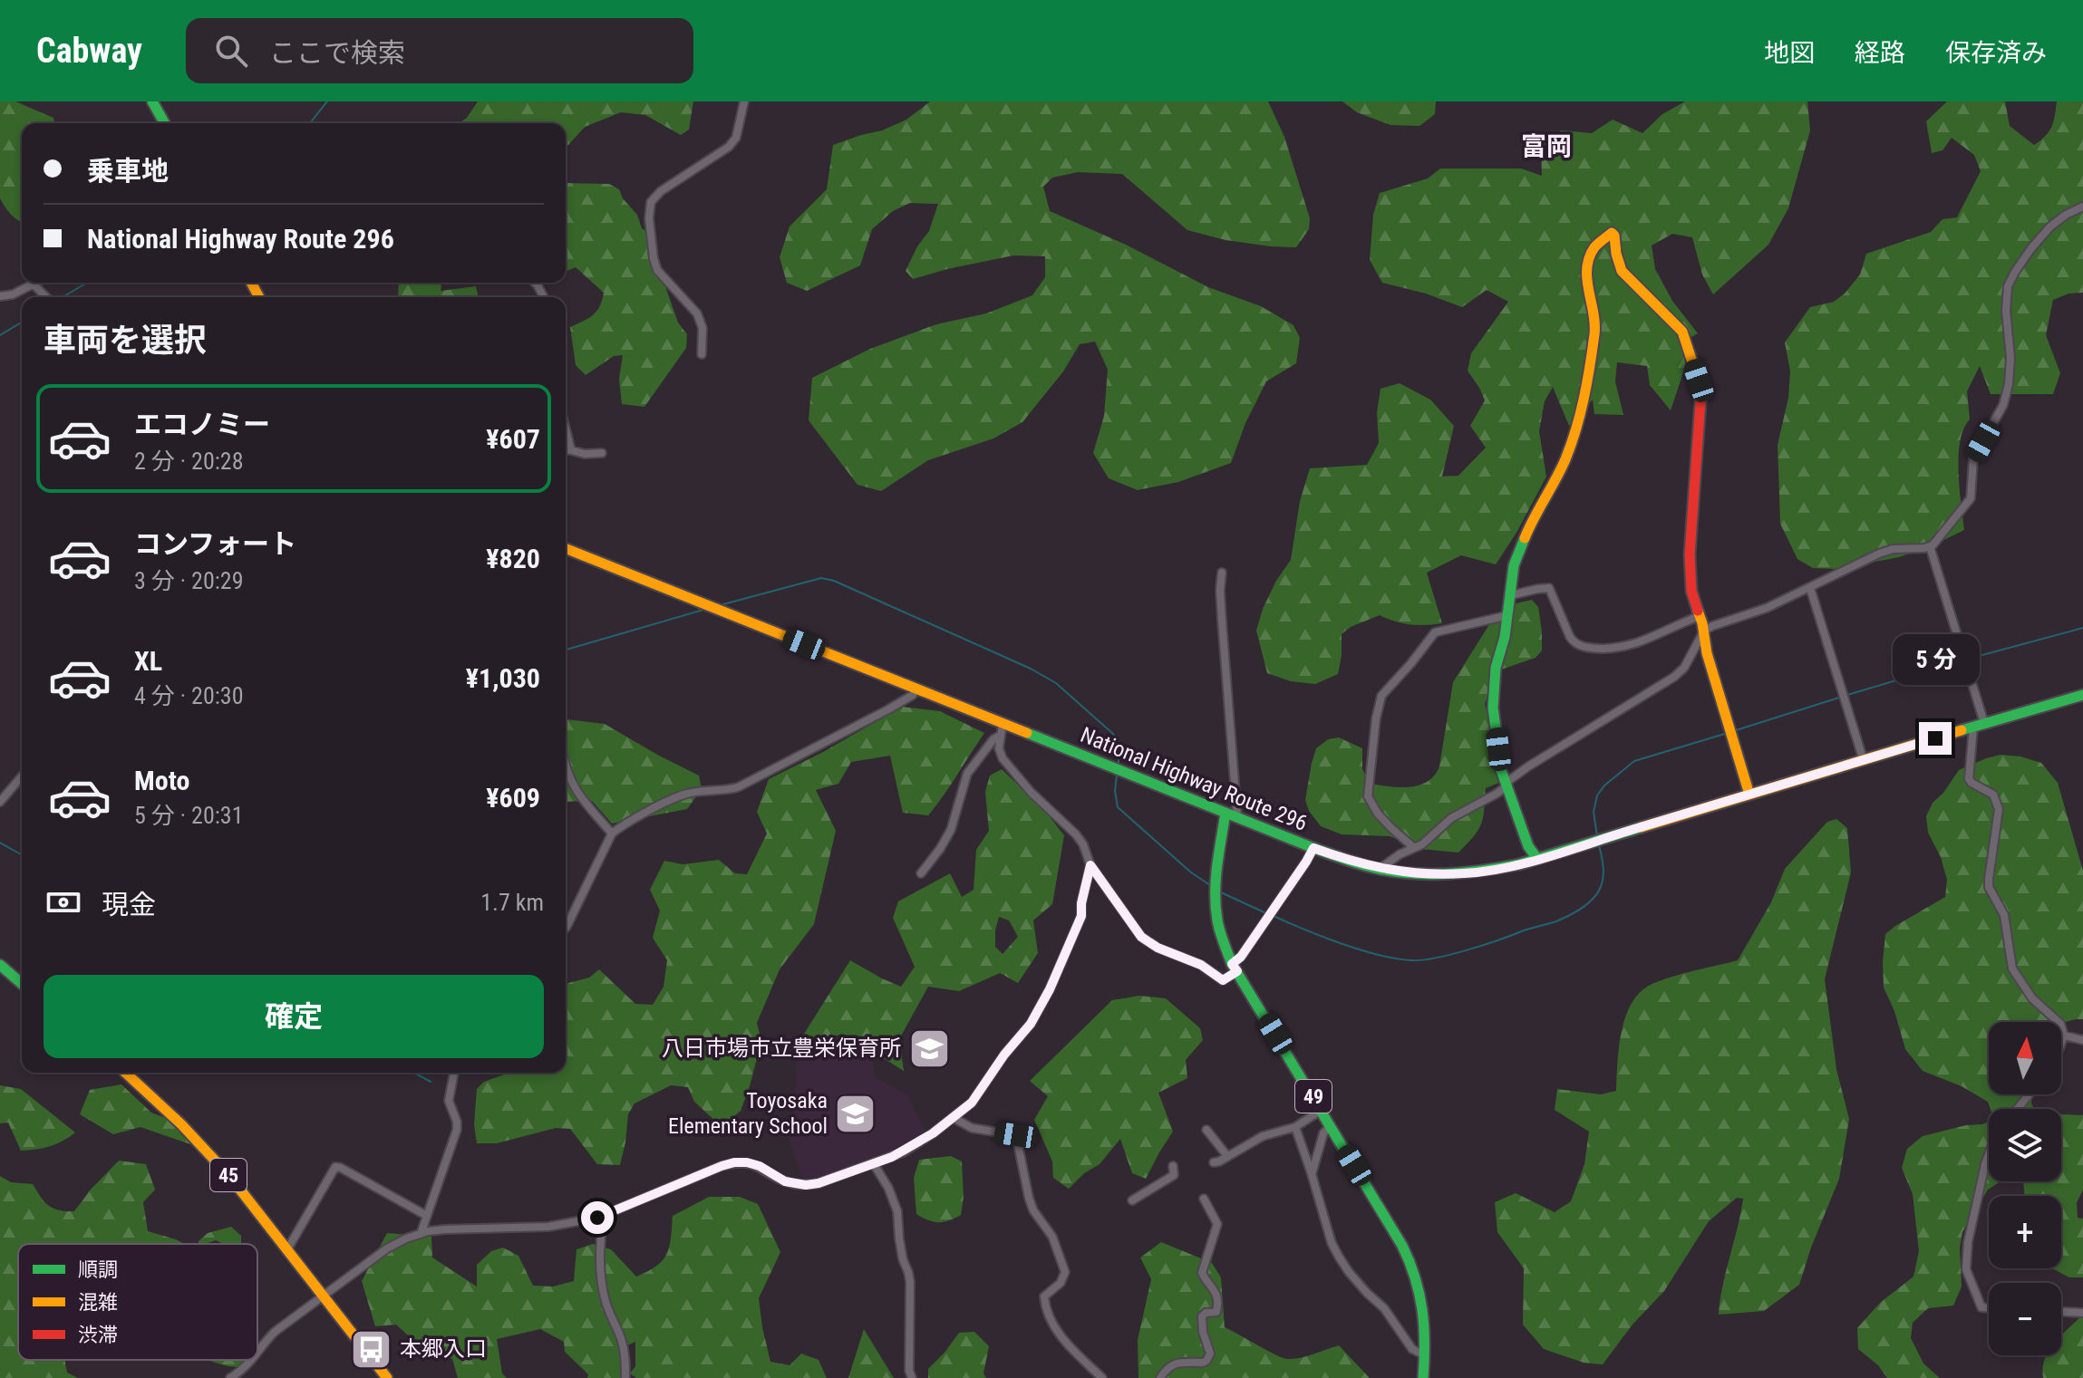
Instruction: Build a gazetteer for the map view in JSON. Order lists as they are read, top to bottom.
{
  "streets": {
    "main road": ["National Highway Route 296", "49", "45"]
  },
  "crossings": [
    ["National Highway Route 296", "49"]
  ],
  "districts": ["富岡"],
  "places": {
    "school or university": ["八日市場市立豊栄保育所", "Toyosaka Elementary School"],
    "bus stop": ["本郷入口"]
  },
  "legend": ["順調", "混雑", "渋滞"],
  "north": "top",
  "page": {
    "header": "Cabway",
    "search": "ここで検索",
    "nav": ["地図", "経路", "保存済み"],
    "banner": ["乗車地", "National Highway Route 296"],
    "heading": "車両を選択",
    "list": [
      {
        "name": "エコノミー",
        "note": "2 分 · 20:28",
        "value": "¥607"
      },
      {
        "name": "コンフォート",
        "note": "3 分 · 20:29",
        "value": "¥820"
      },
      {
        "name": "XL",
        "note": "4 分 · 20:30",
        "value": "¥1,030"
      },
      {
        "name": "Moto",
        "note": "5 分 · 20:31",
        "value": "¥609"
      }
    ],
    "bubble": "5 分",
    "pay": ["現金", "1.7 km"],
    "buttons": "確定",
    "map_buttons": ["+", "−"]
  }
}
